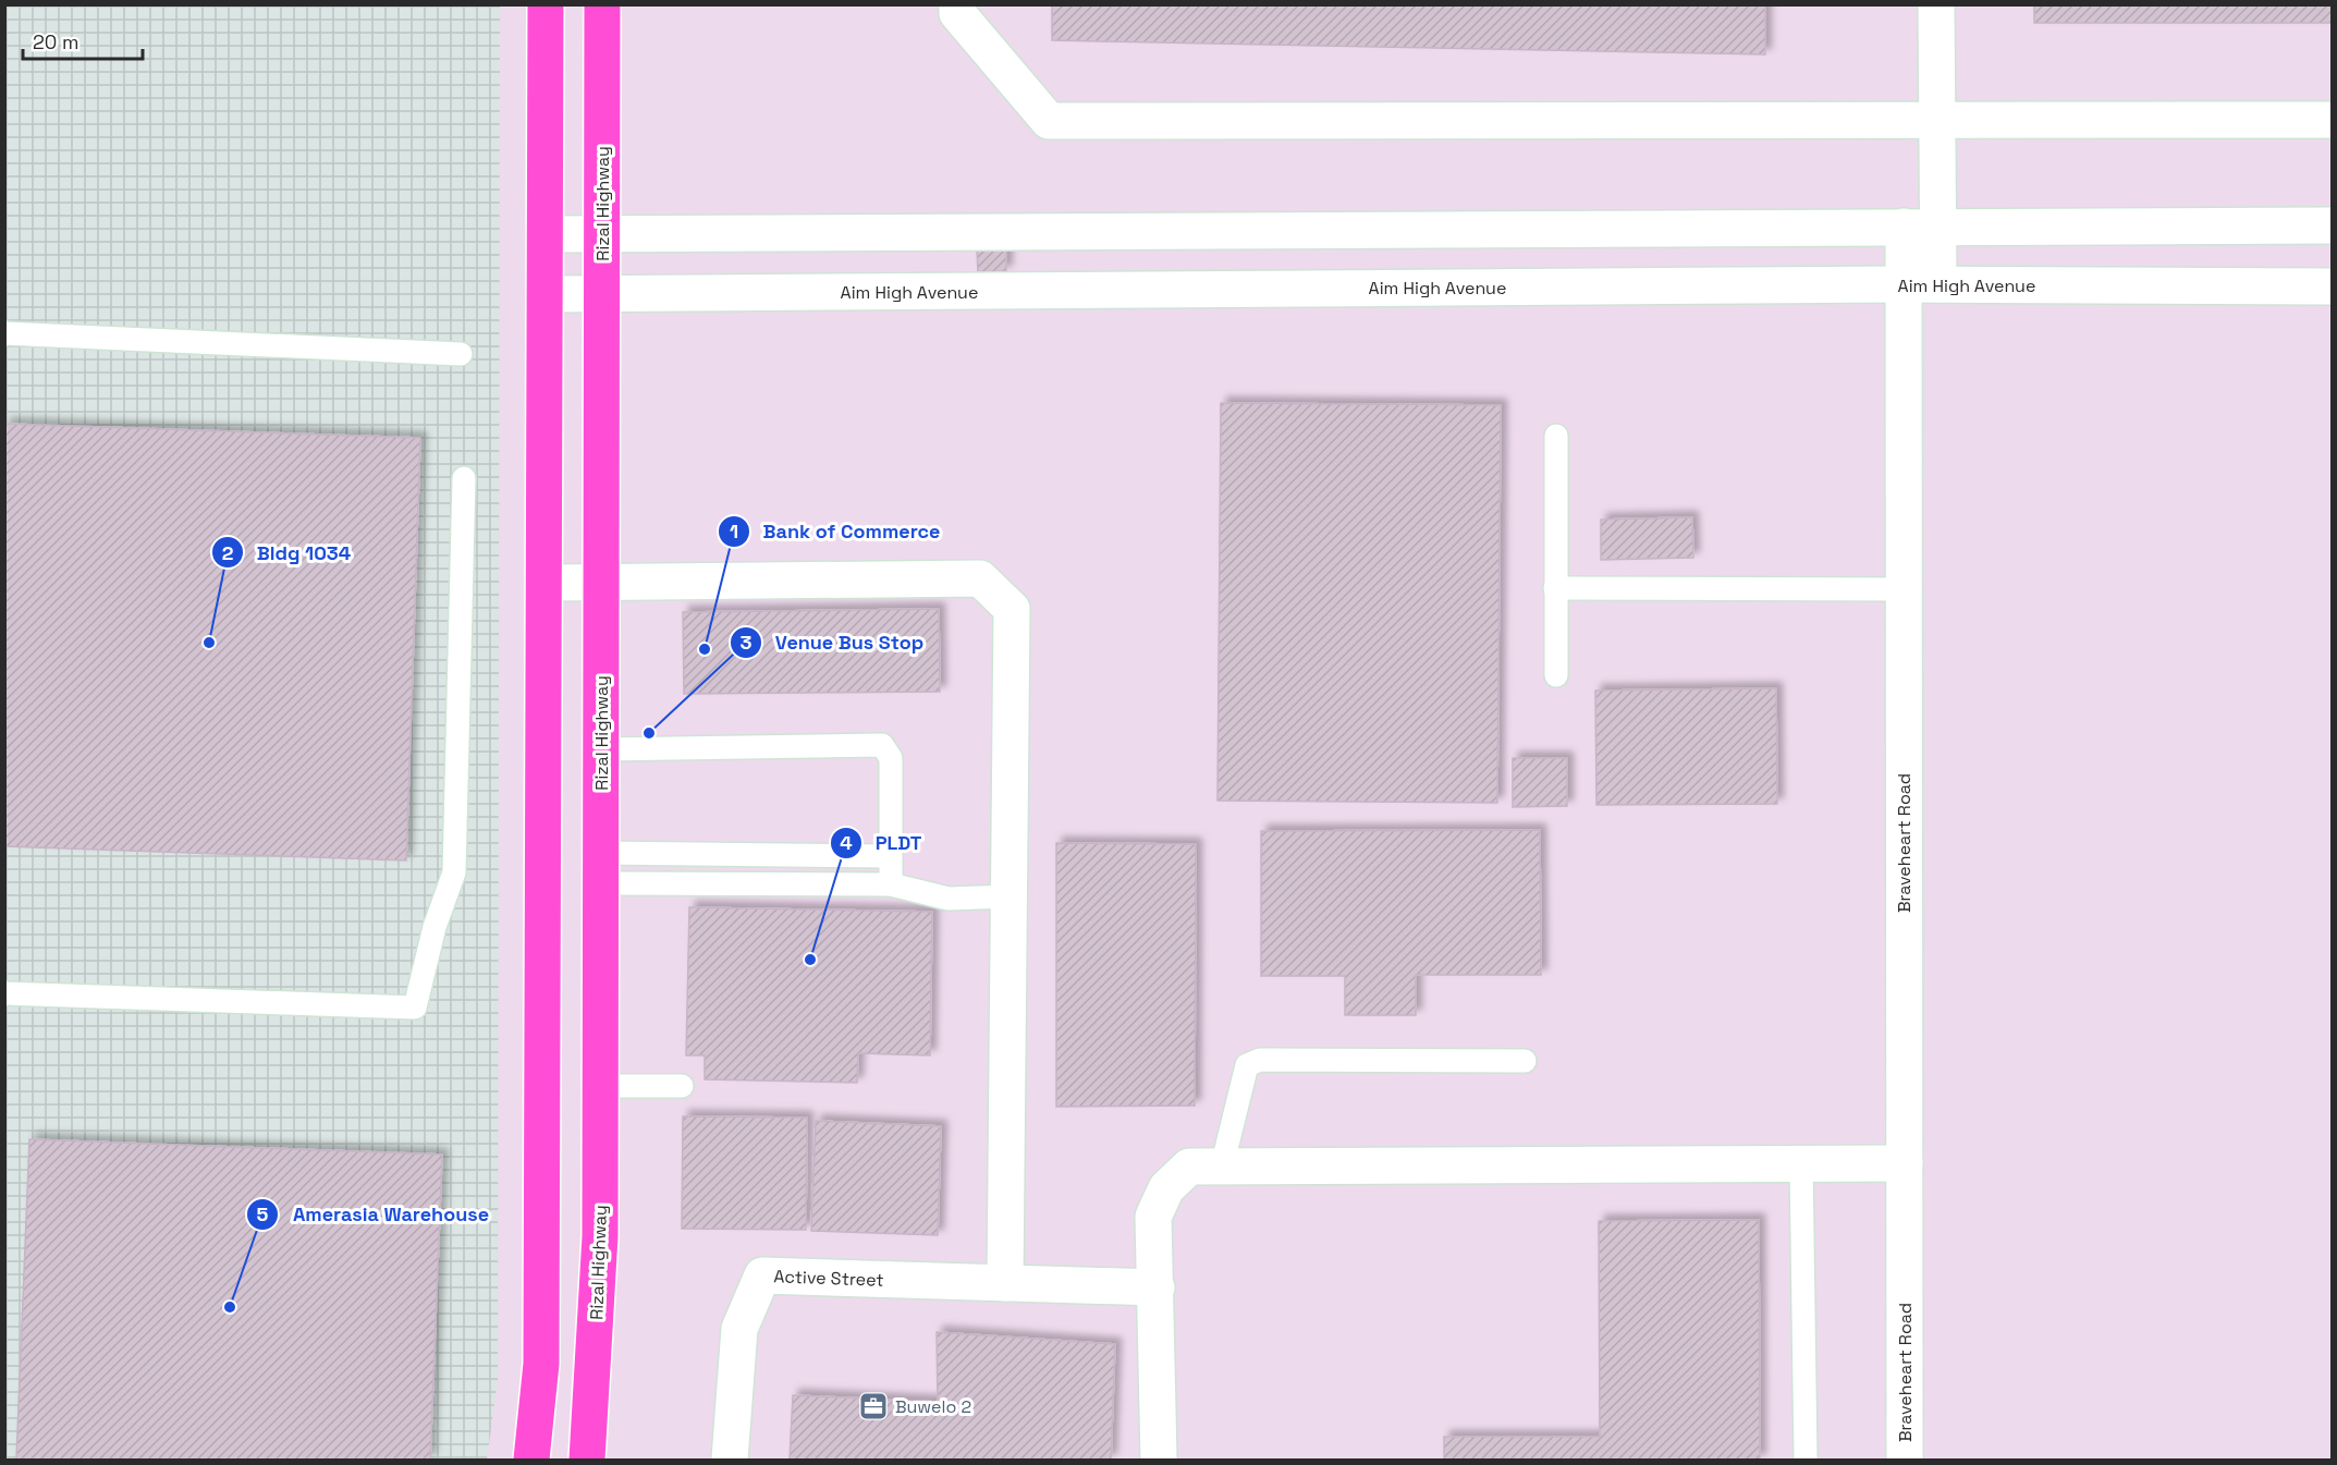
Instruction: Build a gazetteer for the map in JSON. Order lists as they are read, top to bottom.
{
  "streets": {
    "main road": ["Rizal Highway"],
    "street": ["Aim High Avenue", "Braveheart Road", "Active Street"]
  },
  "crossings": [
    ["Rizal Highway", "Aim High Avenue"],
    ["Aim High Avenue", "Braveheart Road"]
  ],
  "places": {
    "other": [
      "Bldg 1034",
      "Bank of Commerce",
      "Venue Bus Stop",
      "PLDT",
      "Amerasia Warehouse"
    ],
    "office": ["Buwelo 2"]
  },
  "scale_bar": "20 m"
}
